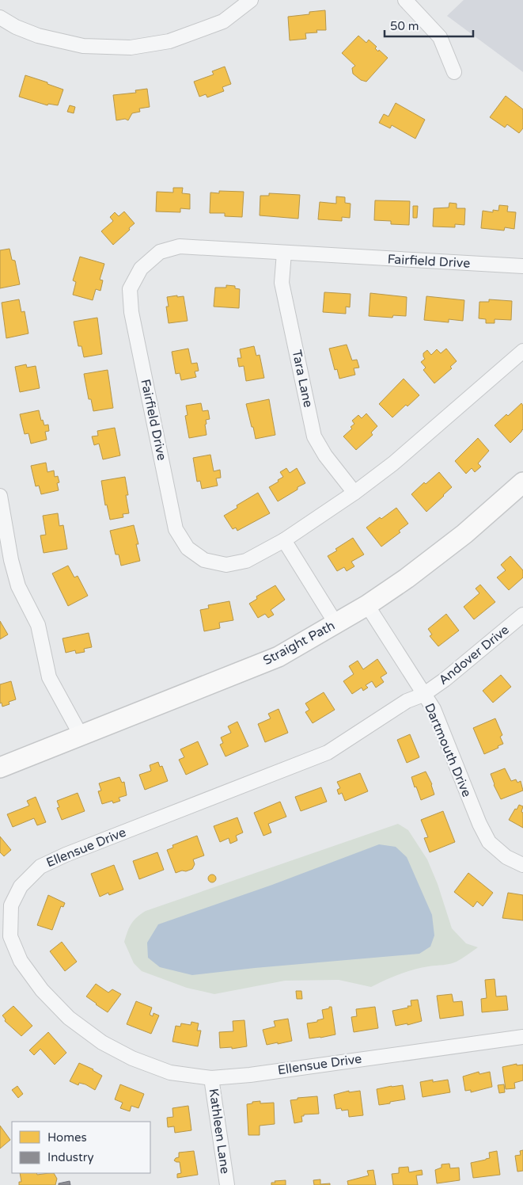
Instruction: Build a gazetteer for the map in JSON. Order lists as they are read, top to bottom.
{
  "streets": {
    "main road": ["Straight Path"],
    "street": [
      "Fairfield Drive",
      "Tara Lane",
      "Andover Drive",
      "Dartmouth Drive",
      "Ellensue Drive",
      "Kathleen Lane"
    ]
  },
  "crossings": [
    ["Fairfield Drive", "Tara Lane"],
    ["Straight Path", "Dartmouth Drive"],
    ["Andover Drive", "Dartmouth Drive"],
    ["Andover Drive", "Ellensue Drive"],
    ["Dartmouth Drive", "Ellensue Drive"],
    ["Ellensue Drive", "Kathleen Lane"]
  ],
  "legend": ["Homes", "Industry"],
  "scale_bar": "50 m"
}
